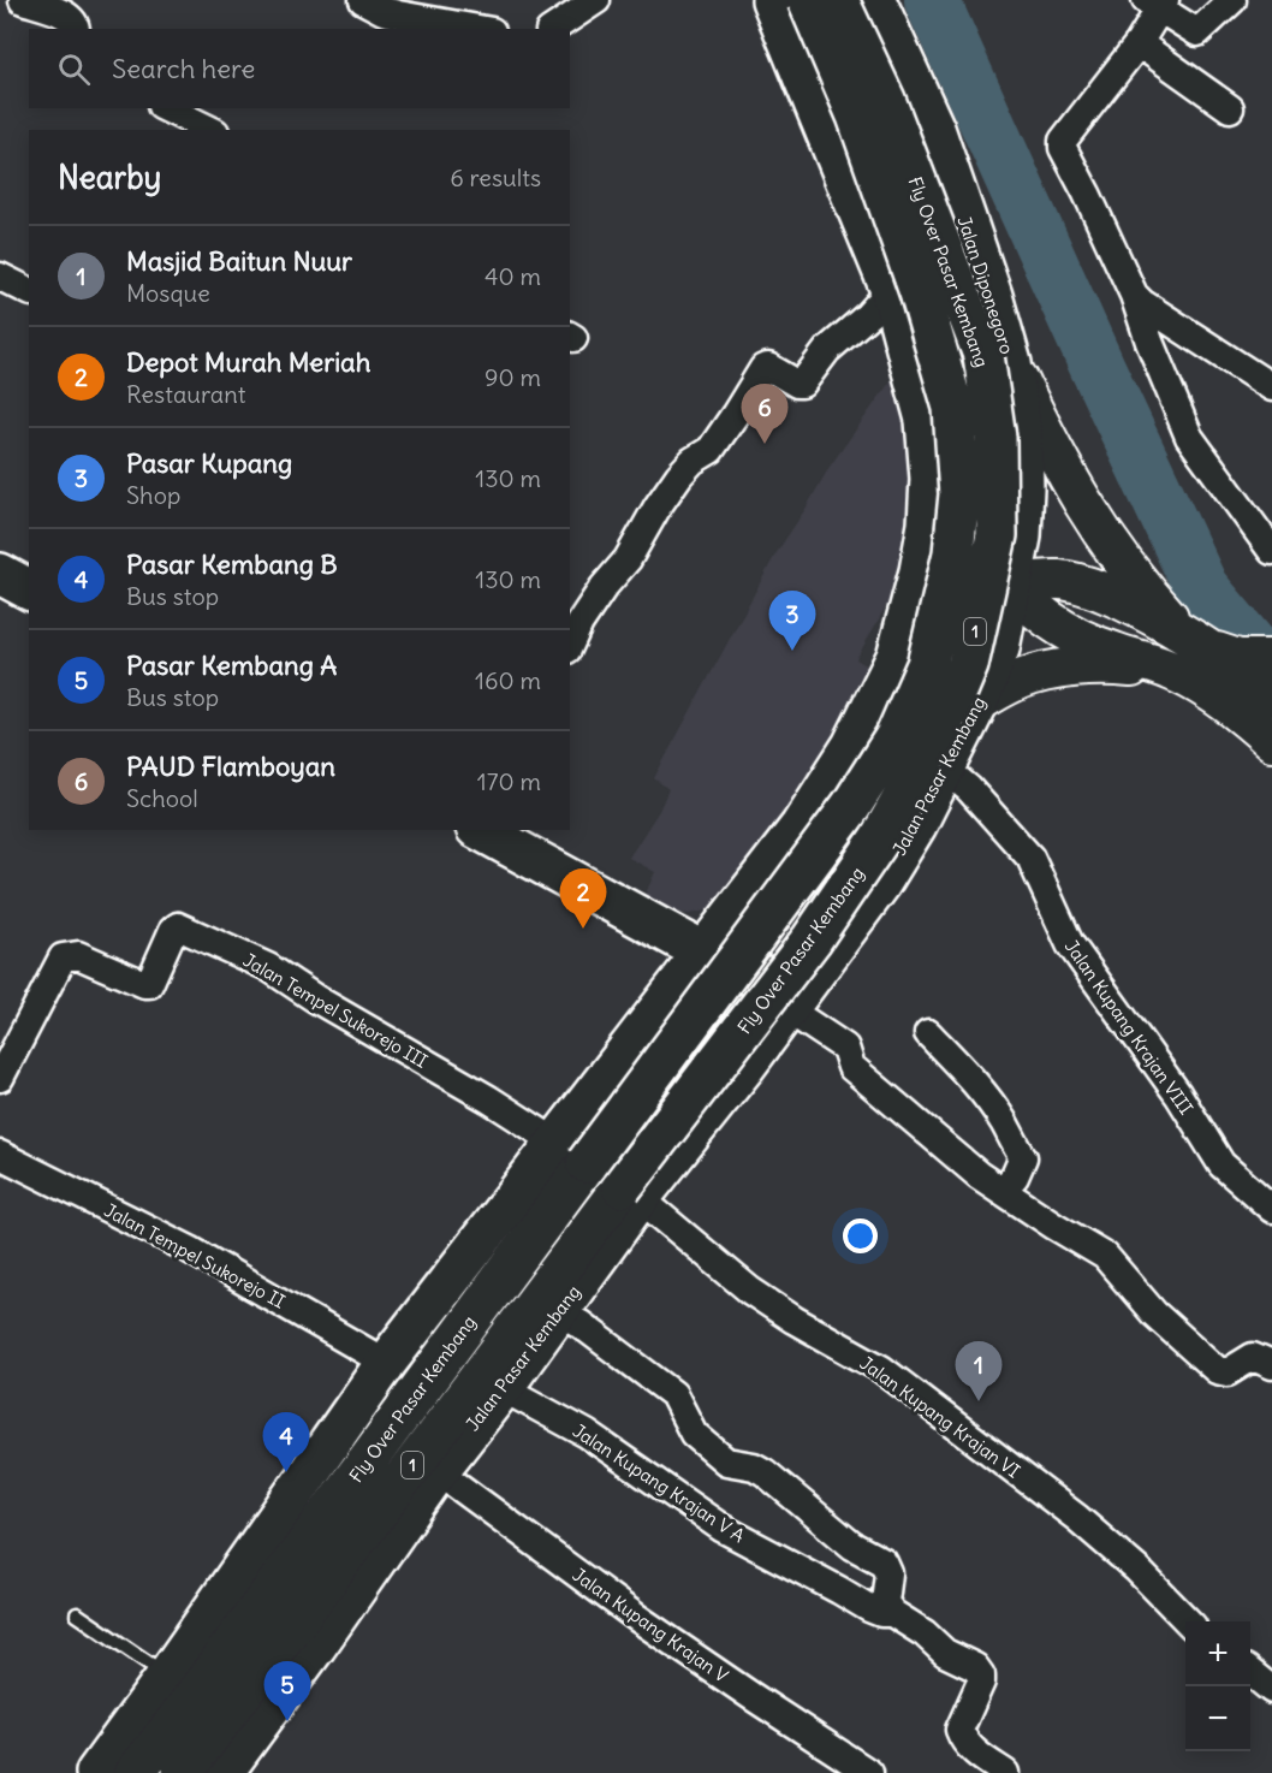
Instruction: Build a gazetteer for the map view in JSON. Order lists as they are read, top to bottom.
{
  "streets": {
    "main road": [
      "Fly Over Pasar Kembang",
      "Jalan Diponegoro",
      "1",
      "Jalan Pasar Kembang"
    ],
    "street": [
      "Jalan Tempel Sukorejo III",
      "Jalan Kupang Krajan VIII",
      "Jalan Tempel Sukorejo II",
      "Jalan Kupang Krajan VI",
      "Jalan Kupang Krajan V A",
      "Jalan Kupang Krajan V"
    ]
  },
  "crossings": [
    ["Fly Over Pasar Kembang", "Jalan Pasar Kembang"],
    ["Jalan Diponegoro", "Jalan Pasar Kembang"],
    ["Jalan Pasar Kembang", "Jalan Kupang Krajan VIII"],
    ["Jalan Pasar Kembang", "Jalan Kupang Krajan VI"],
    ["Jalan Pasar Kembang", "Jalan Kupang Krajan V A"],
    ["Jalan Pasar Kembang", "Jalan Kupang Krajan V"]
  ],
  "page": {
    "search": "Search here",
    "heading": ["Nearby", "6 results"],
    "list": [
      {
        "mark": "1",
        "name": "Masjid Baitun Nuur",
        "note": "Mosque",
        "value": "40 m"
      },
      {
        "mark": "2",
        "name": "Depot Murah Meriah",
        "note": "Restaurant",
        "value": "90 m"
      },
      {
        "mark": "3",
        "name": "Pasar Kupang",
        "note": "Shop",
        "value": "130 m"
      },
      {
        "mark": "4",
        "name": "Pasar Kembang B",
        "note": "Bus stop",
        "value": "130 m"
      },
      {
        "mark": "5",
        "name": "Pasar Kembang A",
        "note": "Bus stop",
        "value": "160 m"
      },
      {
        "mark": "6",
        "name": "PAUD Flamboyan",
        "note": "School",
        "value": "170 m"
      }
    ],
    "pins": [
      "6",
      "3",
      "2",
      "1",
      "4",
      "5"
    ],
    "map_buttons": ["+", "−"]
  }
}
